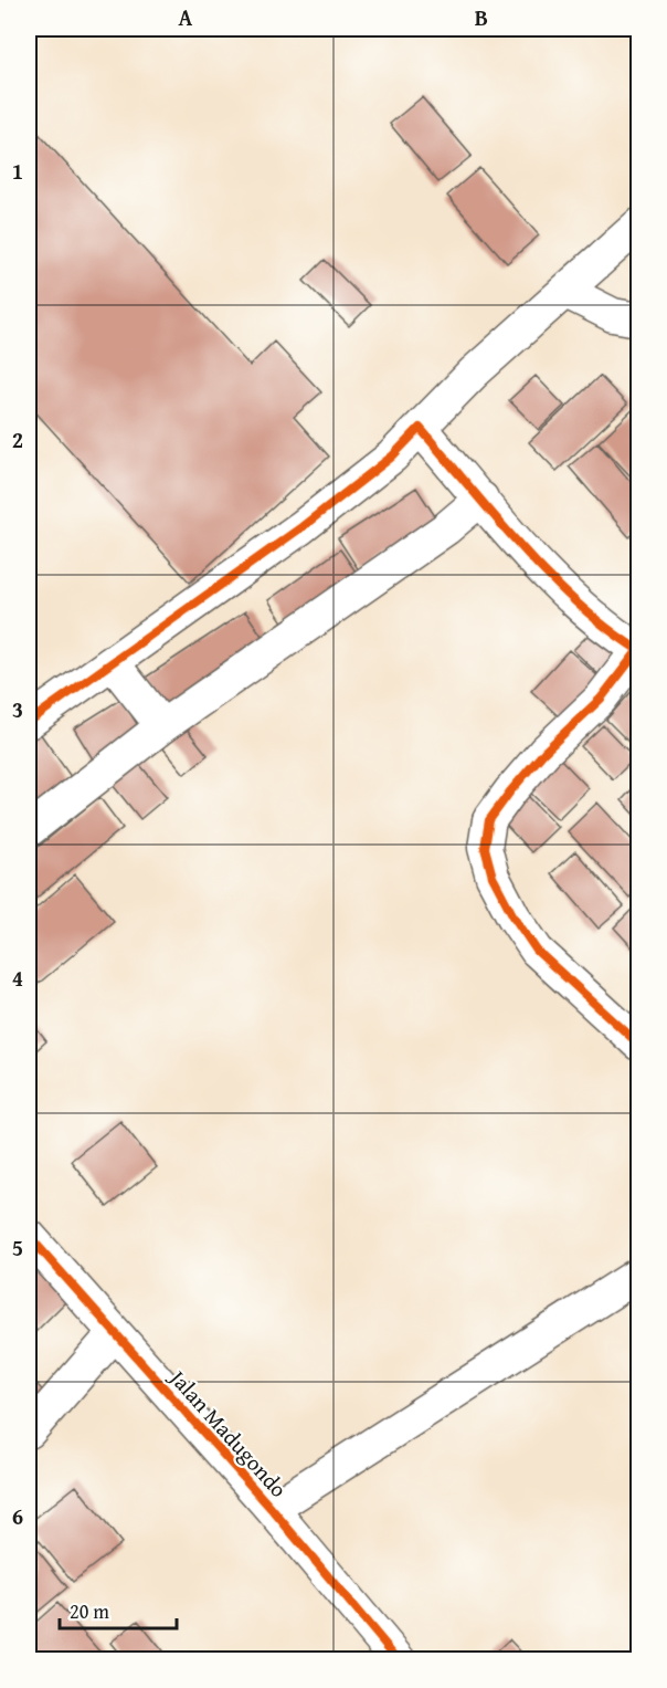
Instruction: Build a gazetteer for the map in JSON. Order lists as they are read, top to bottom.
{
  "streets": {
    "street": ["Jalan Madugondo"]
  },
  "scale_bar": "20 m",
  "grid": {
    "columns": ["A", "B"],
    "rows": [
      "1",
      "2",
      "3",
      "4",
      "5",
      "6"
    ]
  }
}
